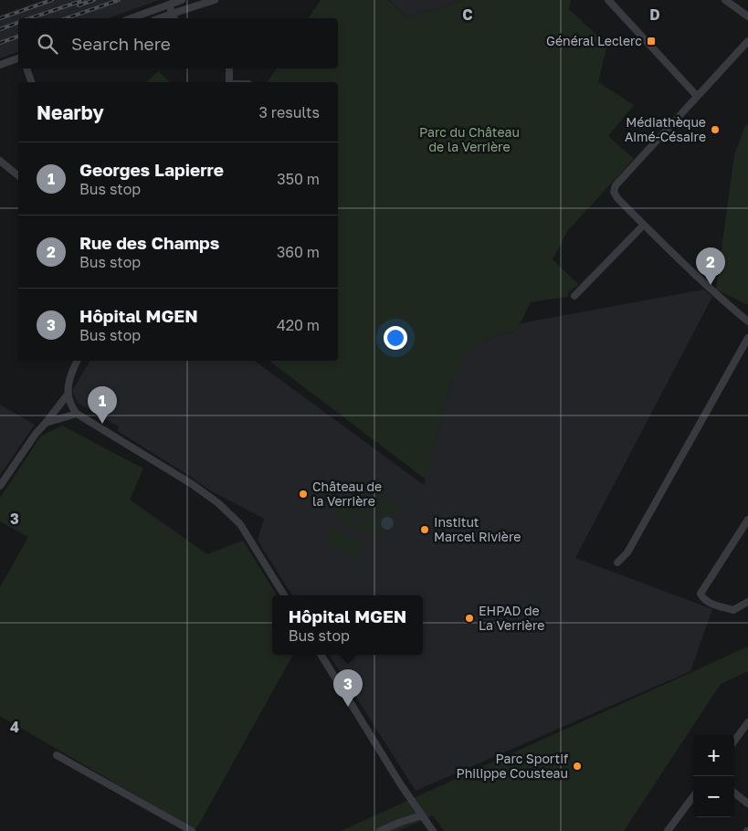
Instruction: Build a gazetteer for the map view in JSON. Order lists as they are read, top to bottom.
{
  "parks": ["Parc du Château de la Verrière"],
  "places": {
    "transit": ["Général Leclerc"],
    "other": [
      "Médiathèque Aimé-Césaire",
      "Château de la Verrière",
      "Institut Marcel Rivière",
      "EHPAD de La Verrière",
      "Parc Sportif Philippe Cousteau"
    ]
  },
  "page": {
    "search": "Search here",
    "heading": ["Nearby", "3 results"],
    "list": [
      {
        "mark": "1",
        "name": "Georges Lapierre",
        "note": "Bus stop",
        "value": "350 m"
      },
      {
        "mark": "2",
        "name": "Rue des Champs",
        "note": "Bus stop",
        "value": "360 m"
      },
      {
        "mark": "3",
        "name": "Hôpital MGEN",
        "note": "Bus stop",
        "value": "420 m"
      }
    ],
    "pins": ["2", "1", "3"],
    "popup": ["Hôpital MGEN", "Bus stop"],
    "map_buttons": ["+", "−"]
  },
  "grid": {
    "columns": ["C", "D"],
    "rows": ["3", "4"]
  }
}
